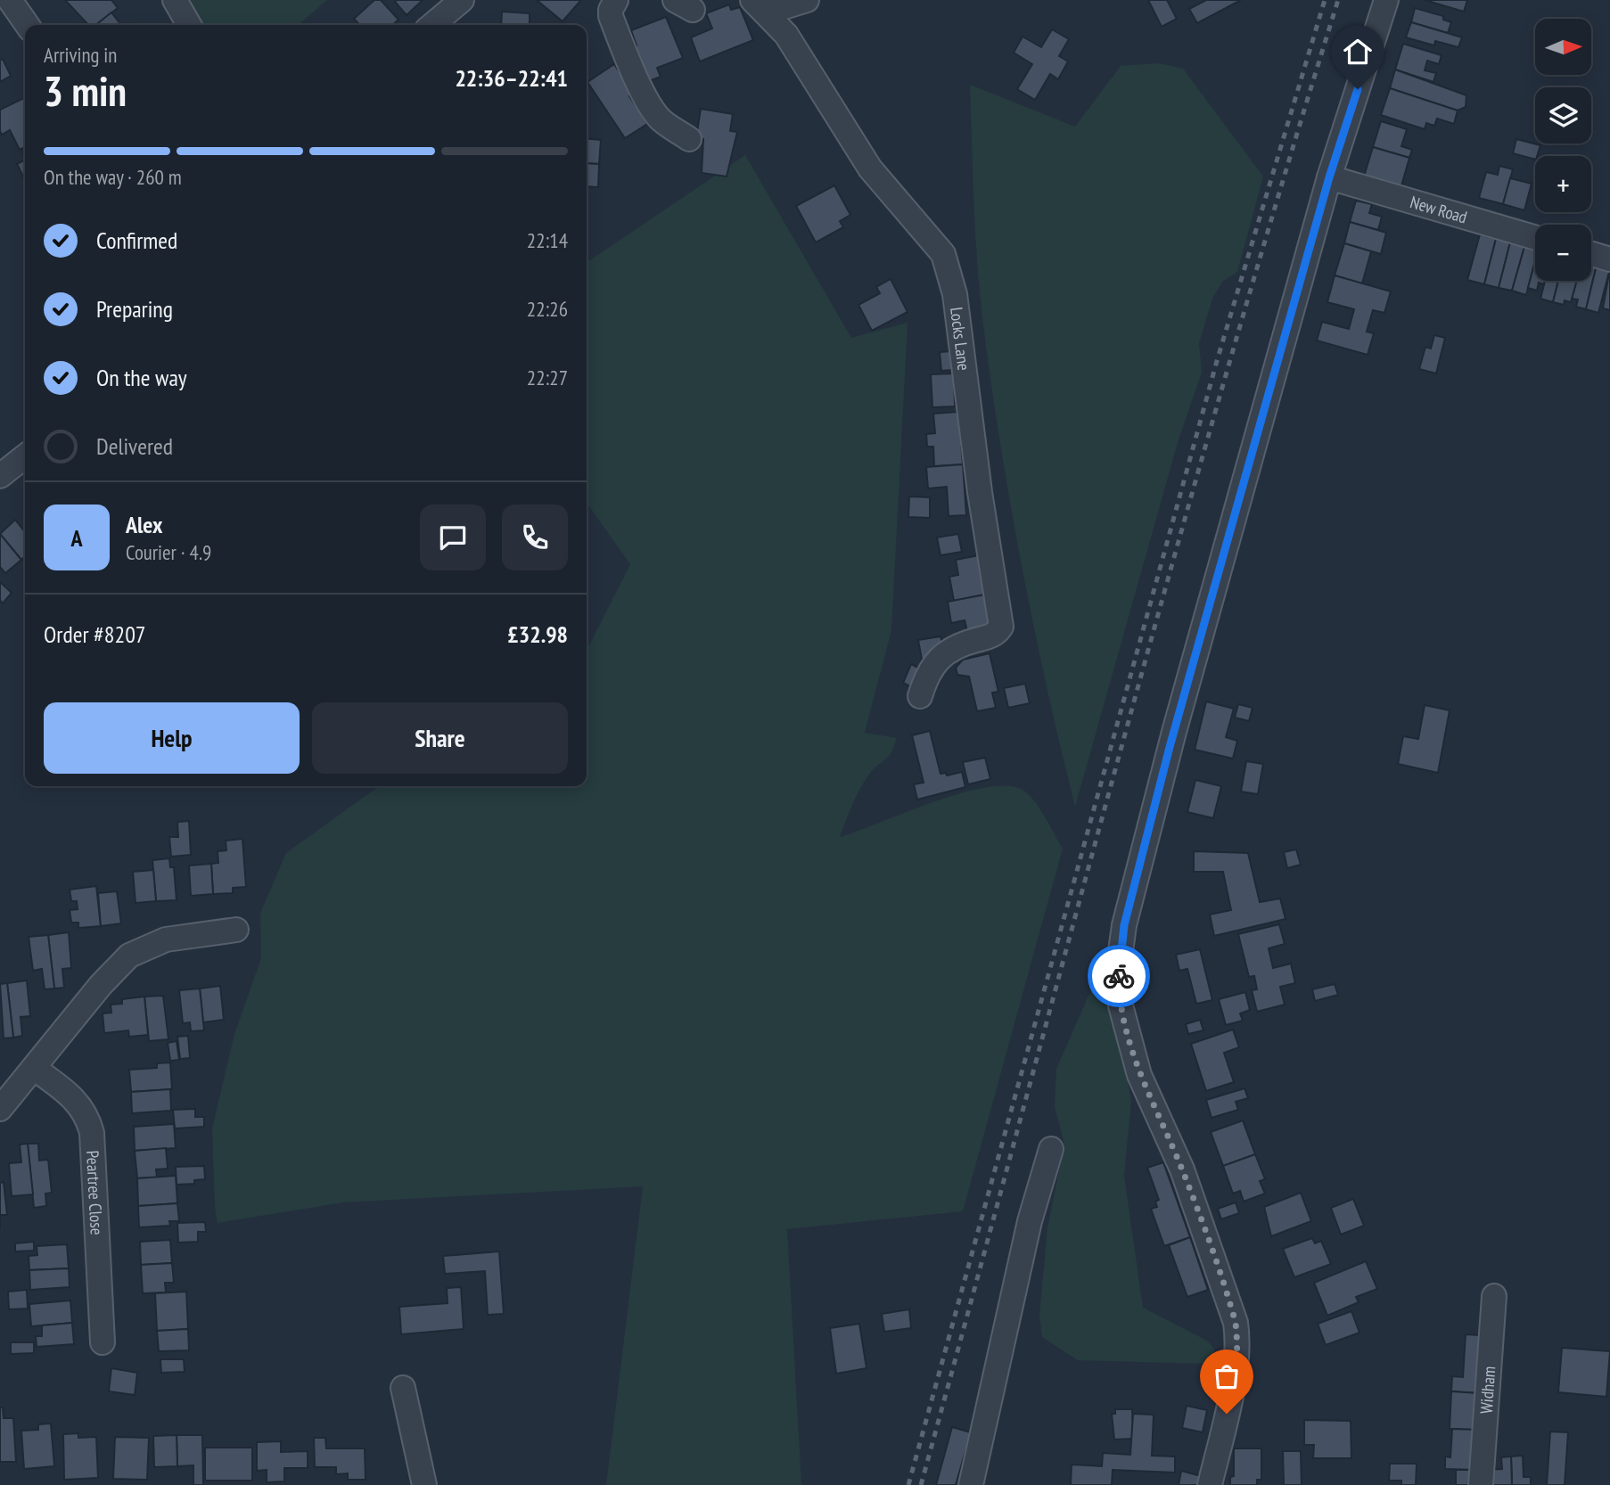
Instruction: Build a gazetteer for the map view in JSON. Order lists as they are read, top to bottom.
{
  "streets": {
    "street": [
      "New Road",
      "Locks Lane",
      "Peartree Close",
      "Widham"
    ]
  },
  "north": "right",
  "page": {
    "map_buttons": ["+", "−"],
    "heading": ["3 min", "Arriving in", "22:36–22:41"],
    "panel": [
      "Alex",
      "Courier · 4.9",
      "Order #8207",
      "£32.98"
    ],
    "bar": "On the way · 260 m",
    "list": [
      ["Confirmed", "22:14"],
      ["Preparing", "22:26"],
      ["On the way", "22:27"],
      "Delivered"
    ],
    "round": "A",
    "buttons": ["Help", "Share"]
  }
}
